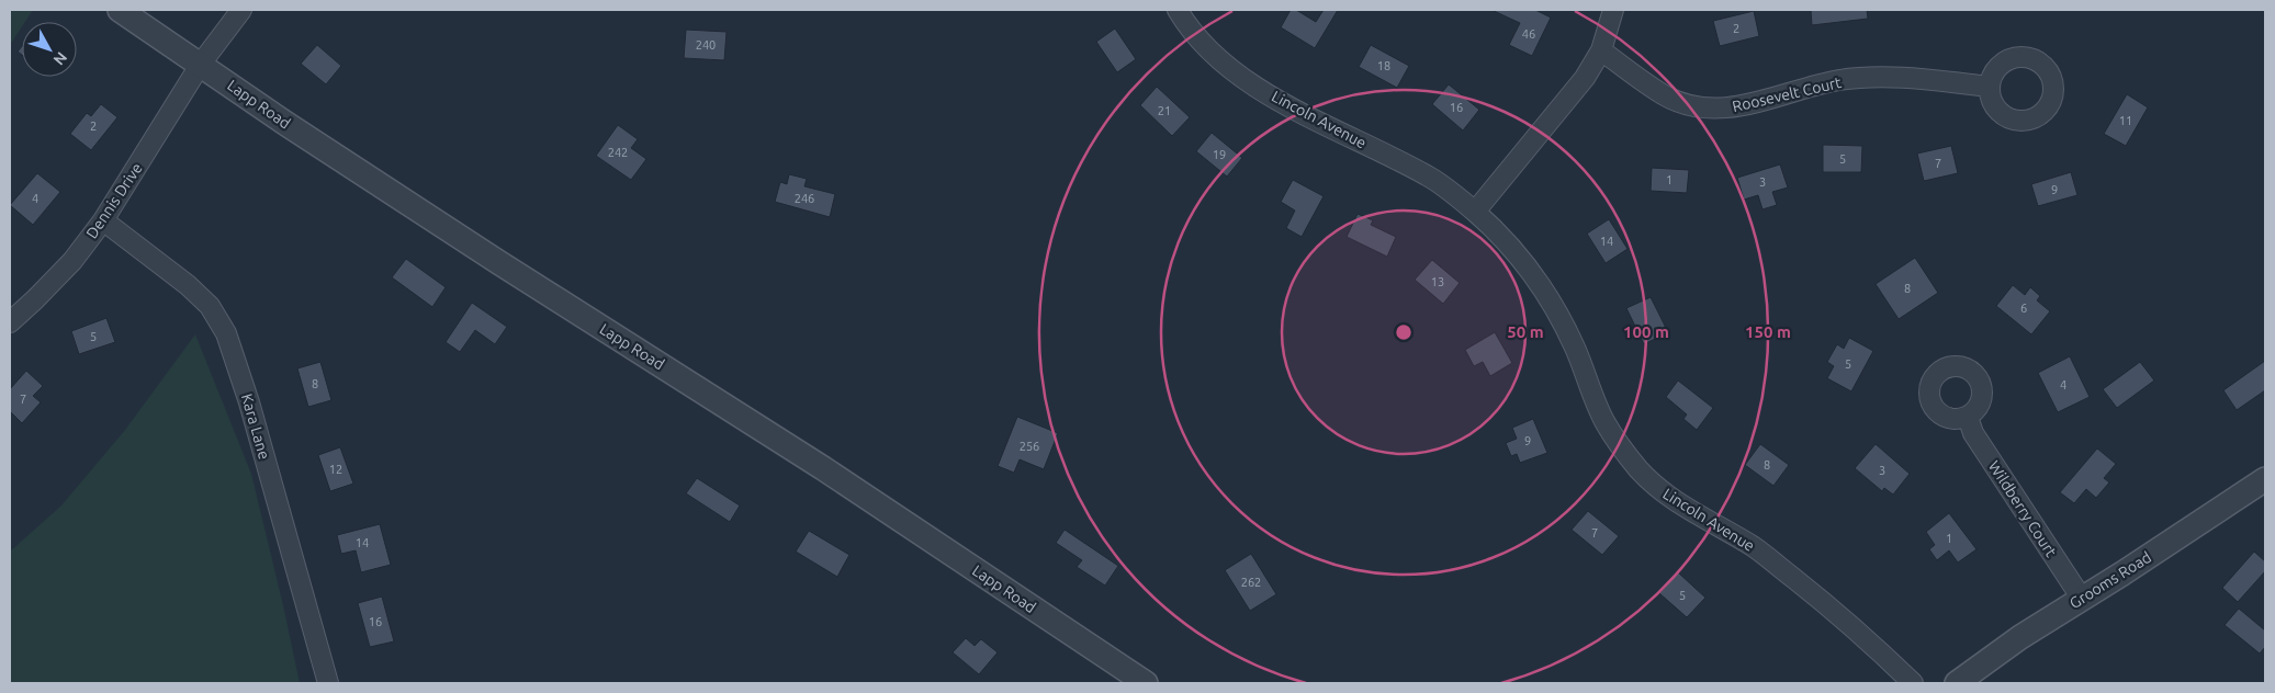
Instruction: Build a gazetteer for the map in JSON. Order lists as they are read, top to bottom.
{
  "streets": {
    "street": [
      "Roosevelt Court",
      "Lapp Road",
      "Lincoln Avenue",
      "Dennis Drive",
      "Kara Lane",
      "Wildberry Court",
      "Grooms Road"
    ]
  },
  "crossings": [
    ["Lapp Road", "Dennis Drive"],
    ["Dennis Drive", "Kara Lane"],
    ["Wildberry Court", "Grooms Road"]
  ],
  "house_numbers": [
    "2",
    "46",
    "240",
    "18",
    "16",
    "21",
    "11",
    "2",
    "242",
    "19",
    "5",
    "7",
    "1",
    "3",
    "9",
    "4",
    "246",
    "14",
    "13",
    "8",
    "6",
    "5",
    "5",
    "8",
    "4",
    "7",
    "9",
    "256",
    "8",
    "12",
    "3",
    "7",
    "1",
    "14",
    "262",
    "5",
    "16"
  ],
  "north": "bottom right",
  "rings": ["50 m", "100 m", "150 m"]
}
